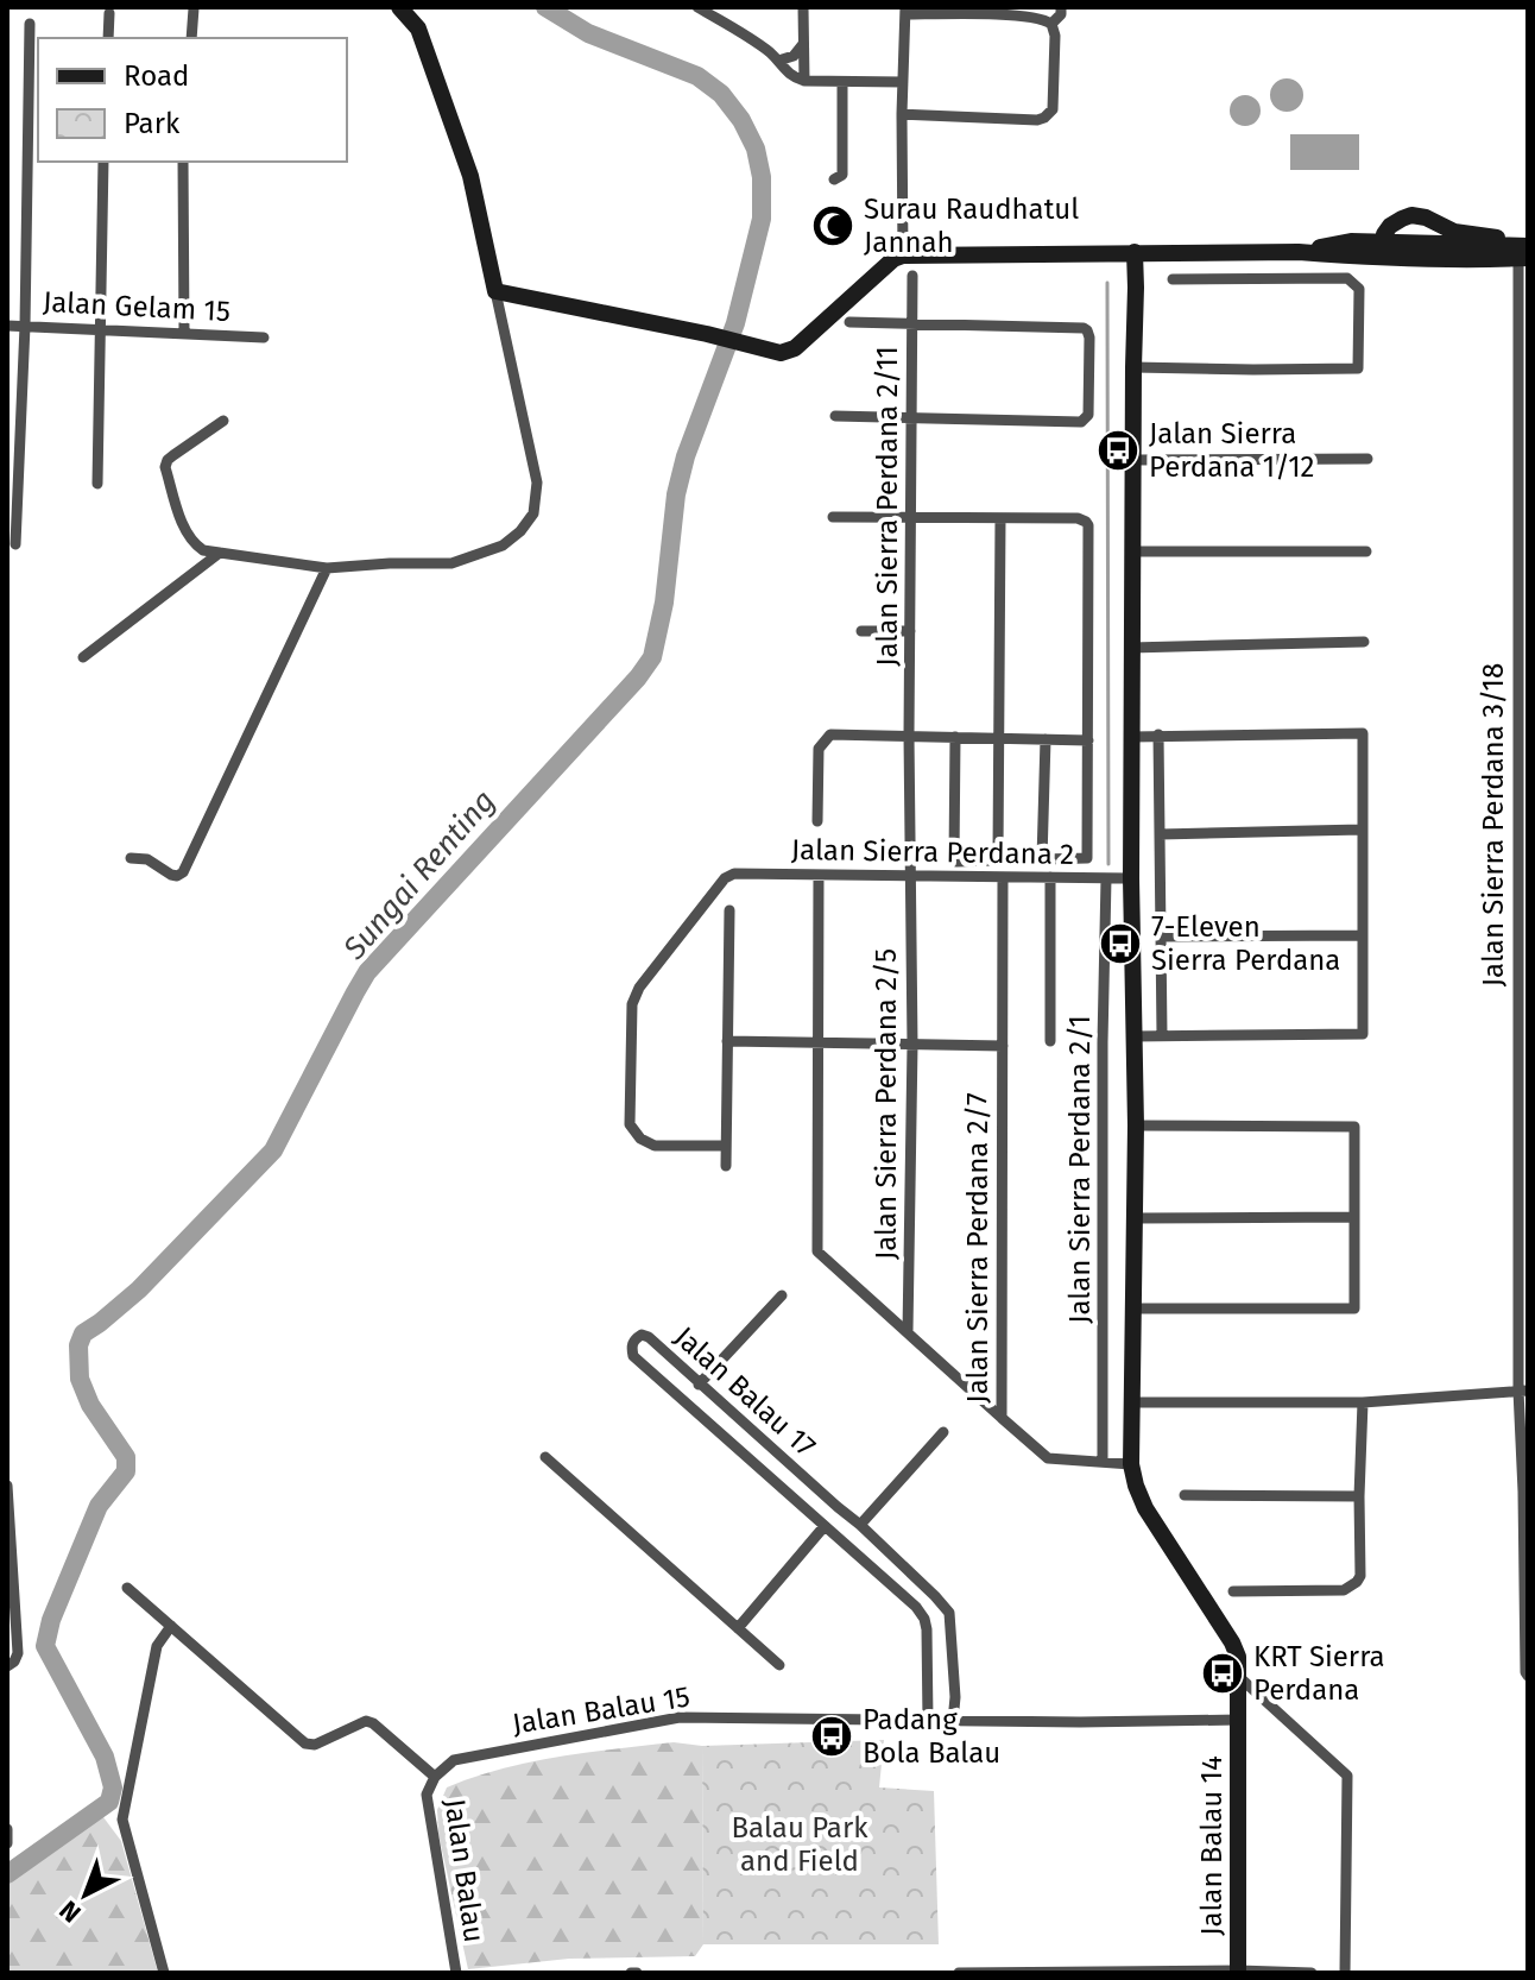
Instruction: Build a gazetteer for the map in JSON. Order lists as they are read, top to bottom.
{
  "streets": {
    "street": [
      "Jalan Gelam 15",
      "Jalan Sierra Perdana 2/11",
      "Jalan Sierra Perdana 3/18",
      "Jalan Sierra Perdana 2",
      "Jalan Sierra Perdana 2/5",
      "Jalan Sierra Perdana 2/1",
      "Jalan Sierra Perdana 2/7",
      "Jalan Balau 17",
      "Jalan Balau 15",
      "Jalan Balau 14",
      "Jalan Balau"
    ]
  },
  "crossings": [
    ["Jalan Sierra Perdana 2/11", "Jalan Sierra Perdana 2"],
    ["Jalan Sierra Perdana 2/11", "Jalan Sierra Perdana 2/5"],
    ["Jalan Sierra Perdana 2", "Jalan Sierra Perdana 2/5"],
    ["Jalan Sierra Perdana 2", "Jalan Sierra Perdana 2/1"],
    ["Jalan Sierra Perdana 2", "Jalan Sierra Perdana 2/7"],
    ["Jalan Sierra Perdana 2", "Jalan Balau 14"],
    ["Jalan Sierra Perdana 2/1", "Jalan Sierra Perdana 2/7"],
    ["Jalan Sierra Perdana 2/7", "Jalan Balau 14"],
    ["Jalan Balau 17", "Jalan Balau 15"],
    ["Jalan Balau 15", "Jalan Balau 14"],
    ["Jalan Balau 15", "Jalan Balau"]
  ],
  "water": ["Sungai Renting"],
  "parks": ["Balau Park and Field"],
  "places": {
    "mosque": ["Surau Raudhatul Jannah"],
    "bus stop": [
      "Jalan Sierra Perdana 1/12",
      "7-Eleven Sierra Perdana",
      "KRT Sierra Perdana",
      "Padang Bola Balau"
    ]
  },
  "legend": ["Road", "Park"],
  "north": "bottom left"
}
